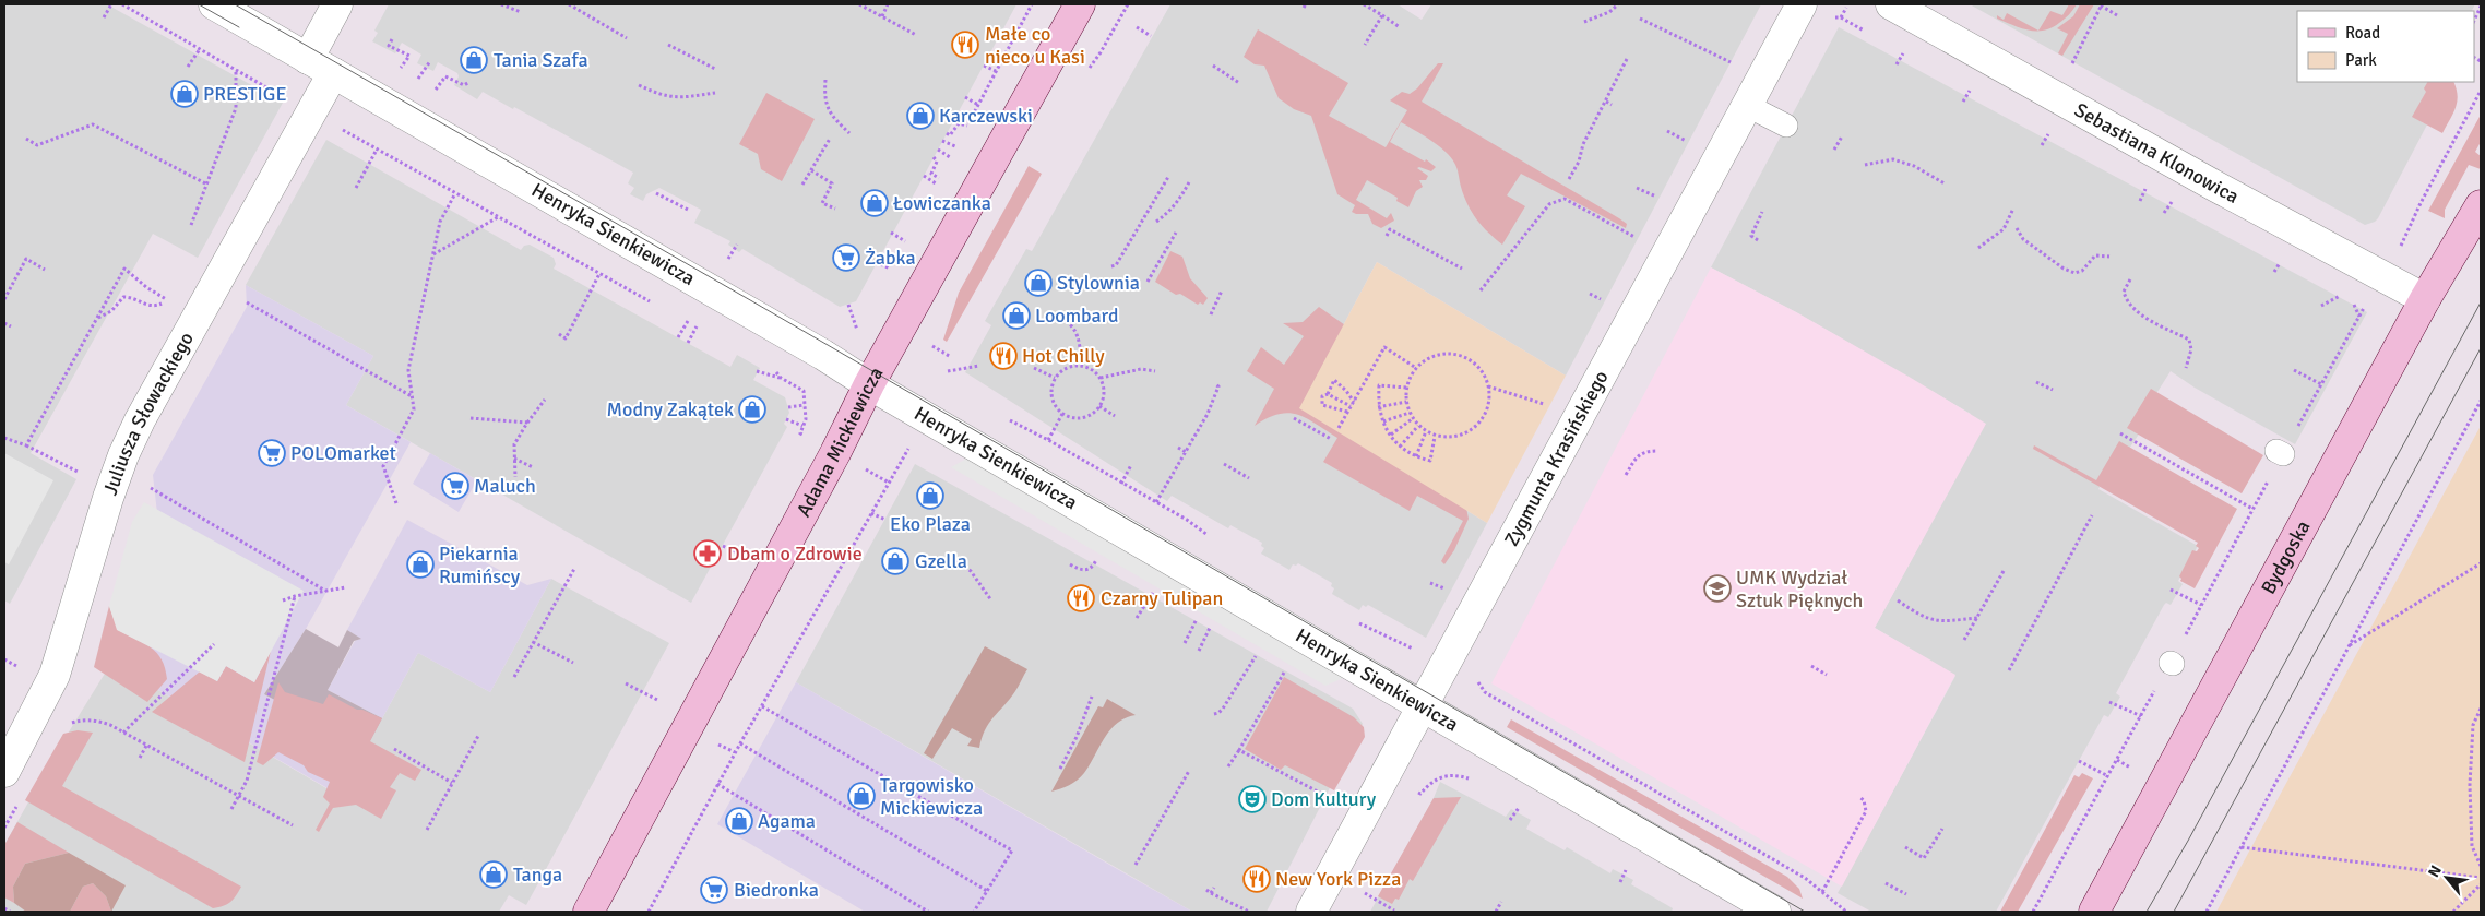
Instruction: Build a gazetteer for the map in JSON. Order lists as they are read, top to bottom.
{
  "streets": {
    "street": [
      "Sebastiana Klonowica",
      "Henryka Sienkiewicza",
      "Juliusza Słowackiego",
      "Adama Mickiewicza",
      "Zygmunta Krasińskiego",
      "Bydgoska"
    ]
  },
  "crossings": [
    ["Sebastiana Klonowica", "Bydgoska"],
    ["Henryka Sienkiewicza", "Juliusza Słowackiego"],
    ["Henryka Sienkiewicza", "Adama Mickiewicza"],
    ["Henryka Sienkiewicza", "Zygmunta Krasińskiego"]
  ],
  "places": {
    "restaurant": [
      "Małe co nieco u Kasi",
      "Hot Chilly",
      "Czarny Tulipan",
      "New York Pizza"
    ],
    "shop": [
      "Tania Szafa",
      "PRESTIGE",
      "Karczewski",
      "Łowiczanka",
      "Stylownia",
      "Loombard",
      "Modny Zakątek",
      "Eko Plaza",
      "Gzella",
      "Piekarnia Rumińscy",
      "Targowisko Mickiewicza",
      "Agama",
      "Tanga"
    ],
    "supermarket": [
      "Żabka",
      "POLOmarket",
      "Maluch",
      "Biedronka"
    ],
    "pharmacy": ["Dbam o Zdrowie"],
    "school or university": ["UMK Wydział Sztuk Pięknych"],
    "theatre": ["Dom Kultury"]
  },
  "legend": ["Road", "Park"],
  "north": "top left"
}
